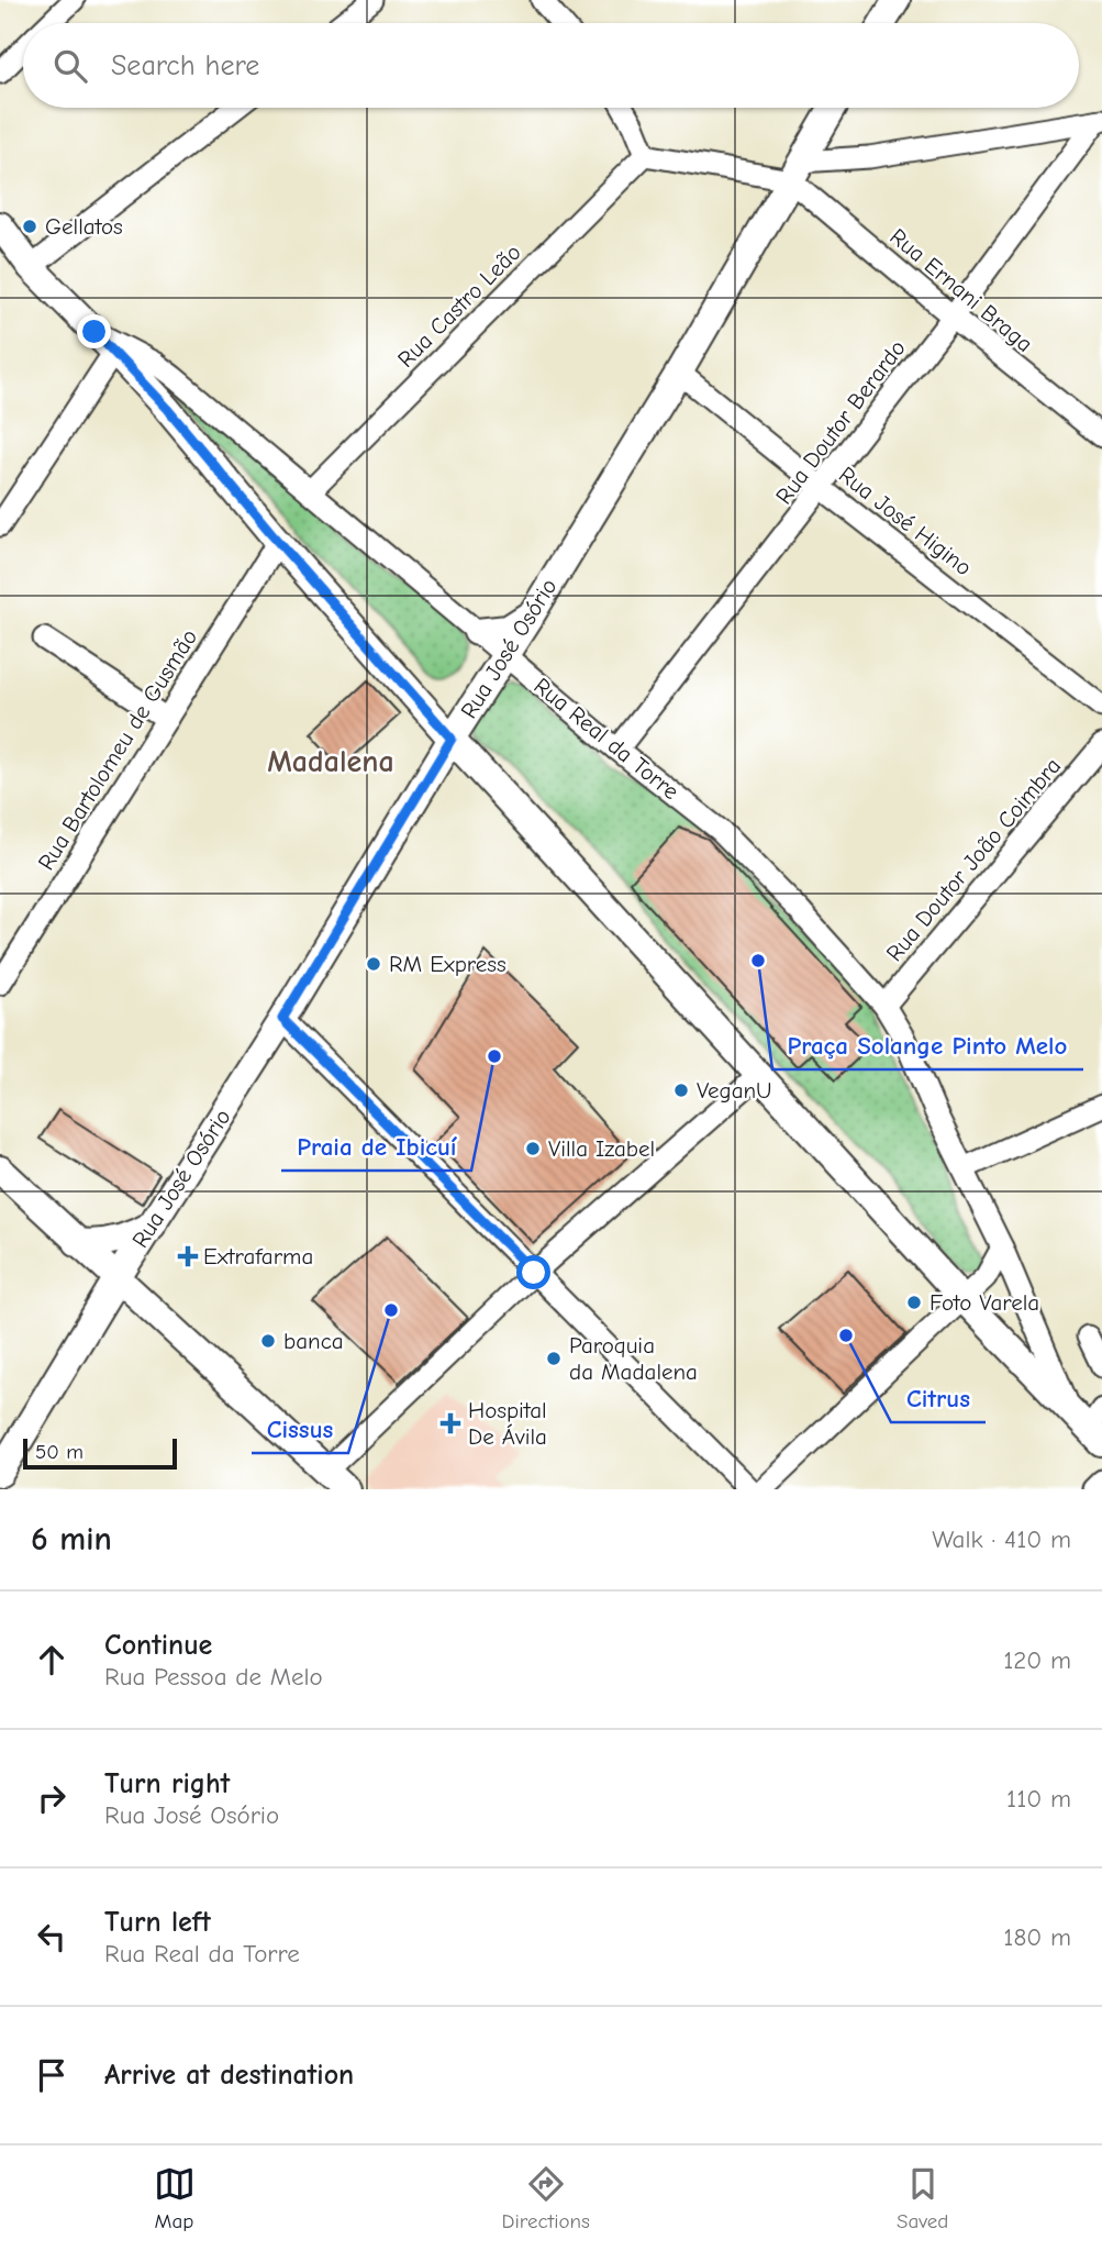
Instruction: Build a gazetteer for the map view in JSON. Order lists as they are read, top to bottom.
{
  "streets": {
    "main road": ["Rua José Osório", "Rua Real da Torre"],
    "street": [
      "Rua Ernani Braga",
      "Rua Castro Leão",
      "Rua Doutor Berardo",
      "Rua José Higino",
      "Rua Bartolomeu de Gusmão",
      "Rua Doutor João Coimbra"
    ]
  },
  "crossings": [
    ["Rua Ernani Braga", "Rua Doutor Berardo"],
    ["Rua Ernani Braga", "Rua José Osório"],
    ["Rua Castro Leão", "Rua Real da Torre"],
    ["Rua Doutor Berardo", "Rua José Higino"],
    ["Rua Doutor Berardo", "Rua Real da Torre"],
    ["Rua José Higino", "Rua José Osório"],
    ["Rua José Osório", "Rua Real da Torre"],
    ["Rua Real da Torre", "Rua Bartolomeu de Gusmão"],
    ["Rua Real da Torre", "Rua Doutor João Coimbra"]
  ],
  "districts": ["Madalena"],
  "places": {
    "other": [
      "Gellatos",
      "Praça Solange Pinto Melo",
      "RM Express",
      "Praia de Ibicuí",
      "VeganU",
      "Villa Izabel",
      "Foto Varela",
      "Cissus",
      "Citrus",
      "banca",
      "Paroquia da Madalena"
    ],
    "health": ["Extrafarma", "Hospital De Ávila"]
  },
  "scale_bar": "50 m",
  "page": {
    "search": "Search here",
    "scale": "50 m",
    "heading": ["6 min", "Walk · 410 m"],
    "list": [
      ["Continue", "Rua Pessoa de Melo", "120 m"],
      ["Turn right", "Rua José Osório", "110 m"],
      ["Turn left", "Rua Real da Torre", "180 m"],
      "Arrive at destination"
    ],
    "nav": ["Map", "Directions", "Saved"]
  }
}
